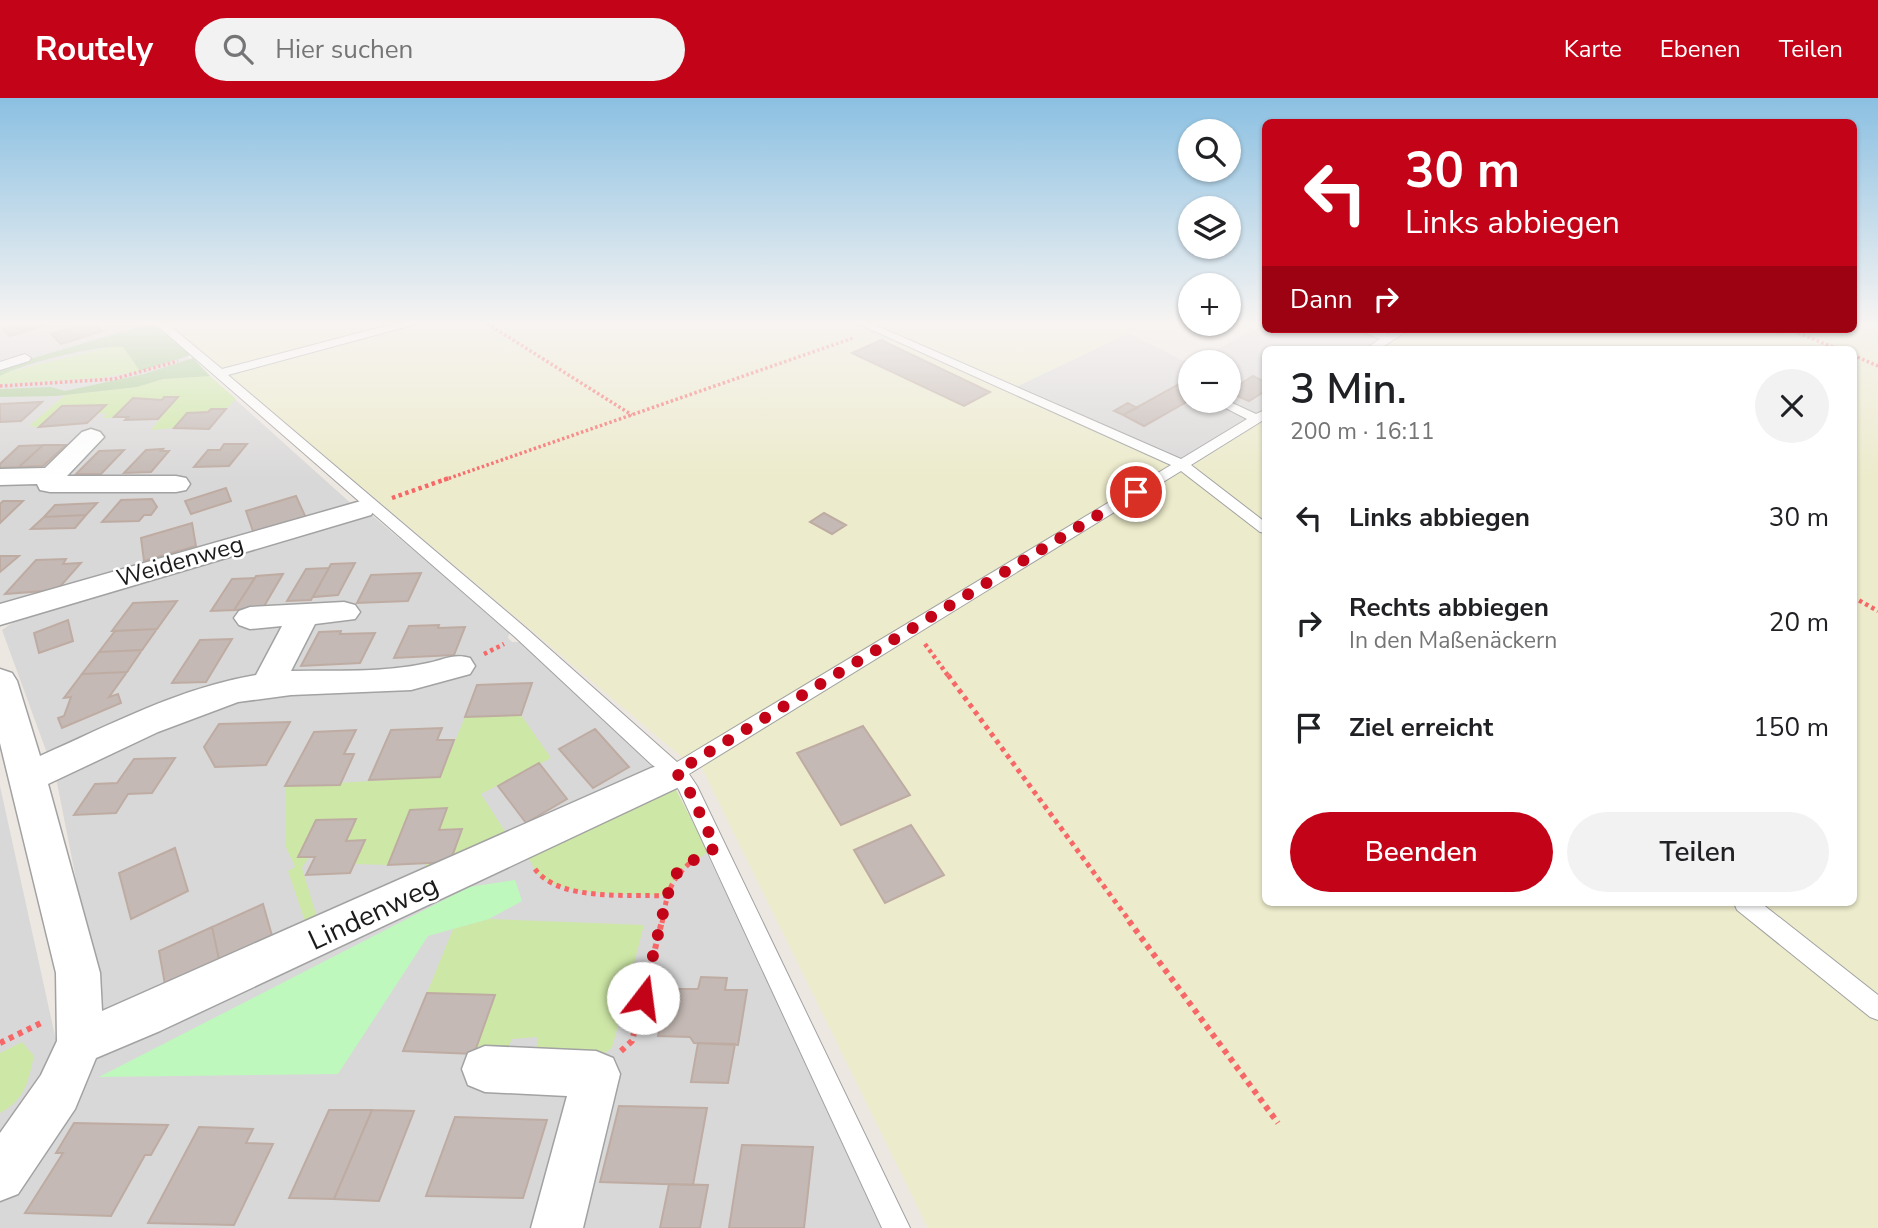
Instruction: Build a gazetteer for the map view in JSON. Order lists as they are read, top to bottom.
{
  "streets": {
    "street": ["Weidenweg", "Lindenweg"]
  },
  "page": {
    "header": "Routely",
    "search": "Hier suchen",
    "nav": ["Karte", "Ebenen", "Teilen"],
    "map_buttons": ["+", "−"],
    "turn": ["30 m", "Links abbiegen"],
    "then": "Dann",
    "heading": ["3 Min.", "200 m · 16:11"],
    "list": [
      {
        "name": "Links abbiegen",
        "value": "30 m"
      },
      {
        "name": "Rechts abbiegen",
        "note": "In den Maßenäckern",
        "value": "20 m"
      },
      {
        "name": "Ziel erreicht",
        "value": "150 m"
      }
    ],
    "buttons": ["Beenden", "Teilen"]
  }
}
